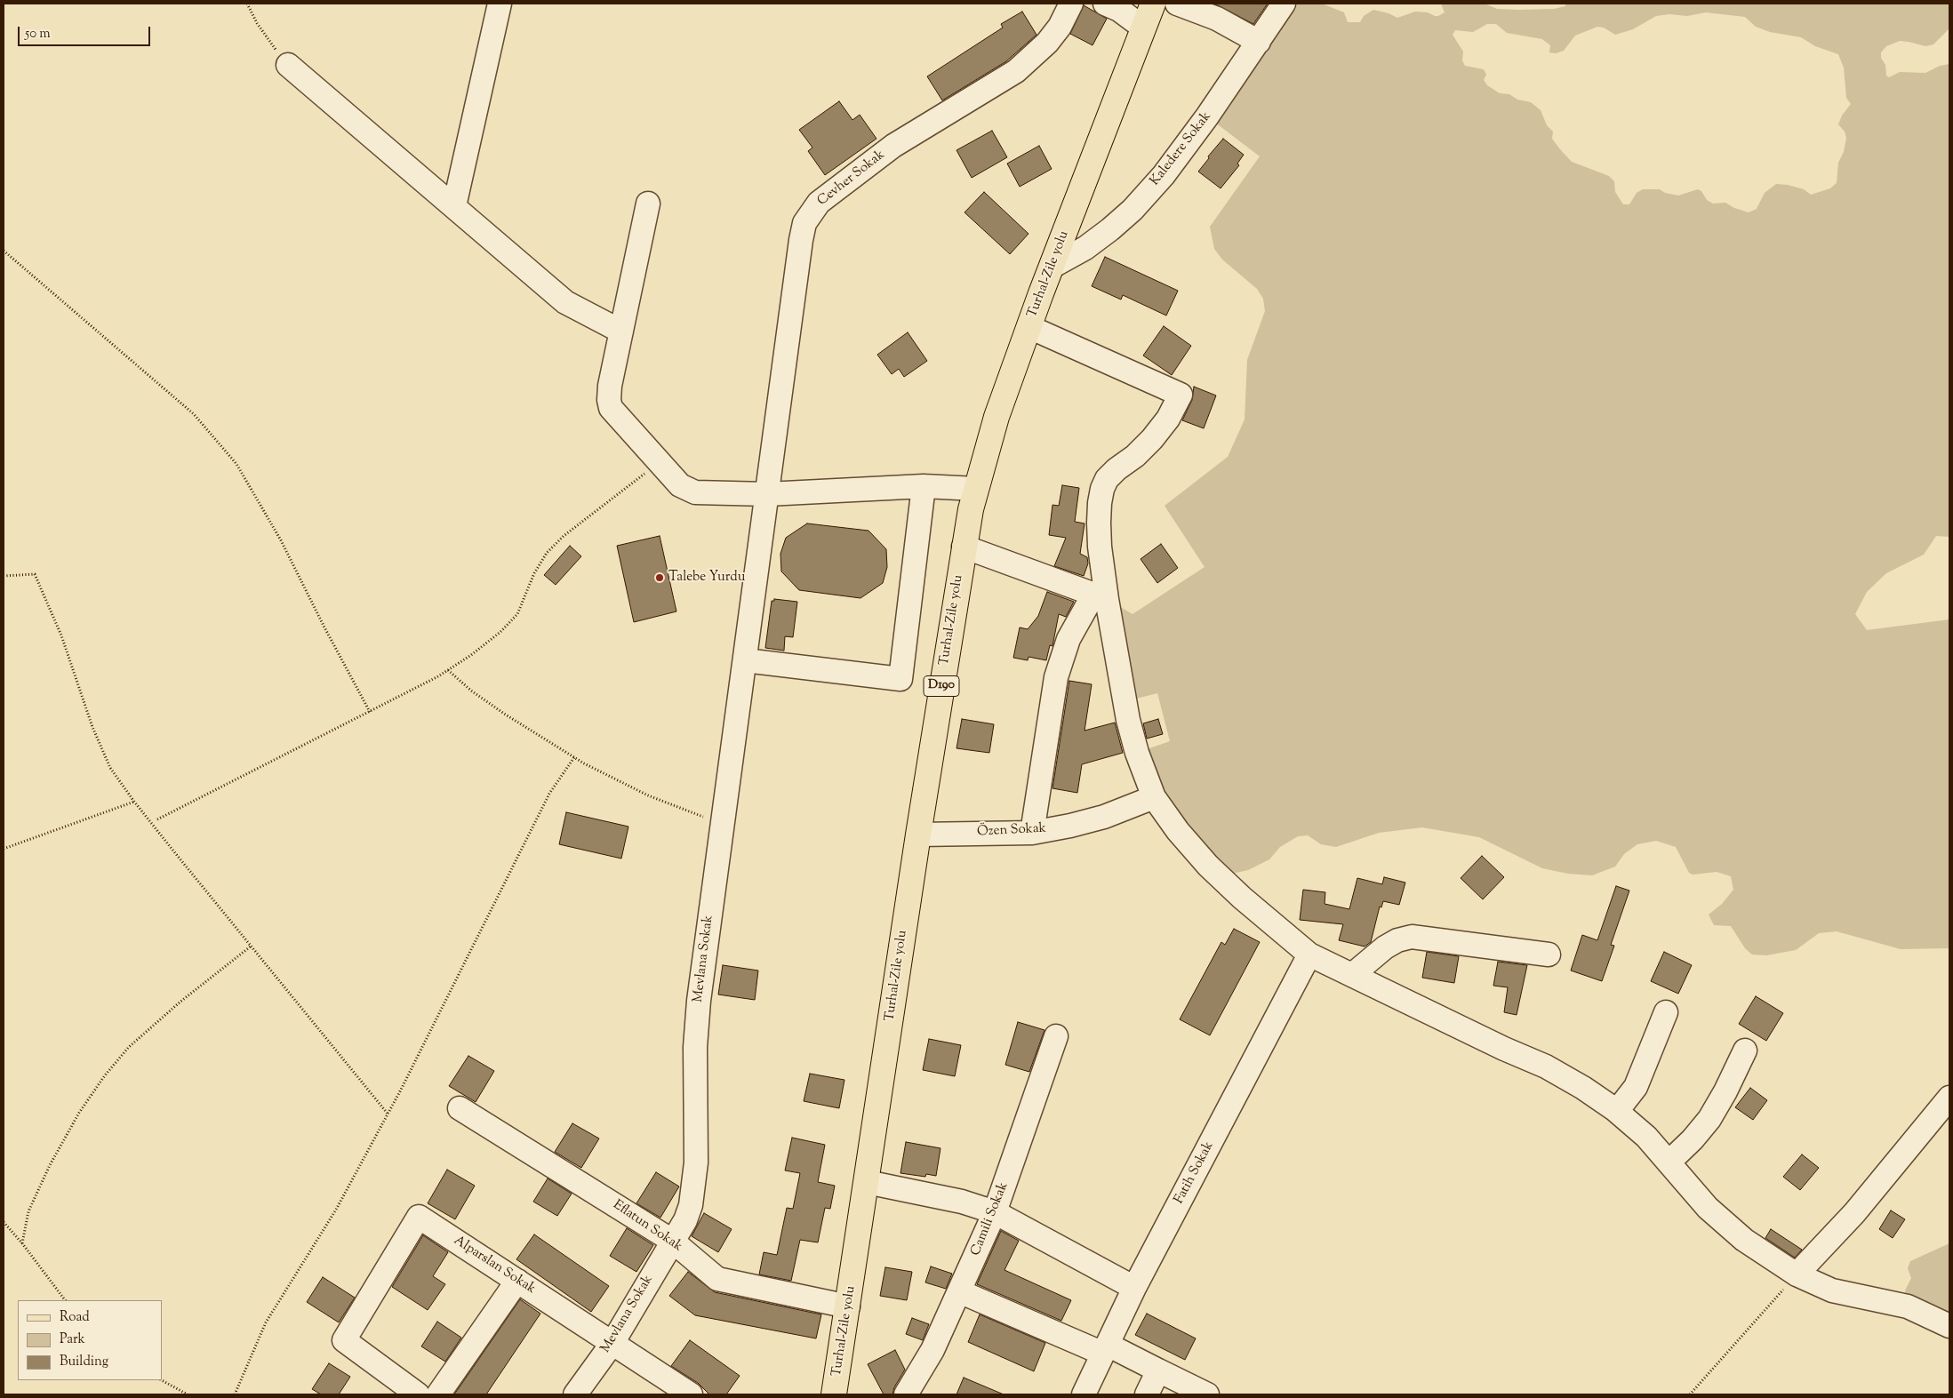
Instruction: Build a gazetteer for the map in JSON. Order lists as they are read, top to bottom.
{
  "streets": {
    "main road": ["Turhal-Zile yolu", "D190"],
    "street": [
      "Kaledere Sokak",
      "Cevher Sokak",
      "Özen Sokak",
      "Mevlana Sokak",
      "Fatih Sokak",
      "Camili Sokak",
      "Eflatun Sokak",
      "Alparslan Sokak"
    ]
  },
  "crossings": [
    ["Kaledere Sokak", "Turhal-Zile yolu"],
    ["Cevher Sokak", "Mevlana Sokak"],
    ["Turhal-Zile yolu", "Özen Sokak"],
    ["Turhal-Zile yolu", "Eflatun Sokak"],
    ["Mevlana Sokak", "Eflatun Sokak"],
    ["Mevlana Sokak", "Alparslan Sokak"]
  ],
  "places": ["Talebe Yurdu"],
  "legend": ["Road", "Park", "Building"],
  "scale_bar": "50 m"
}
